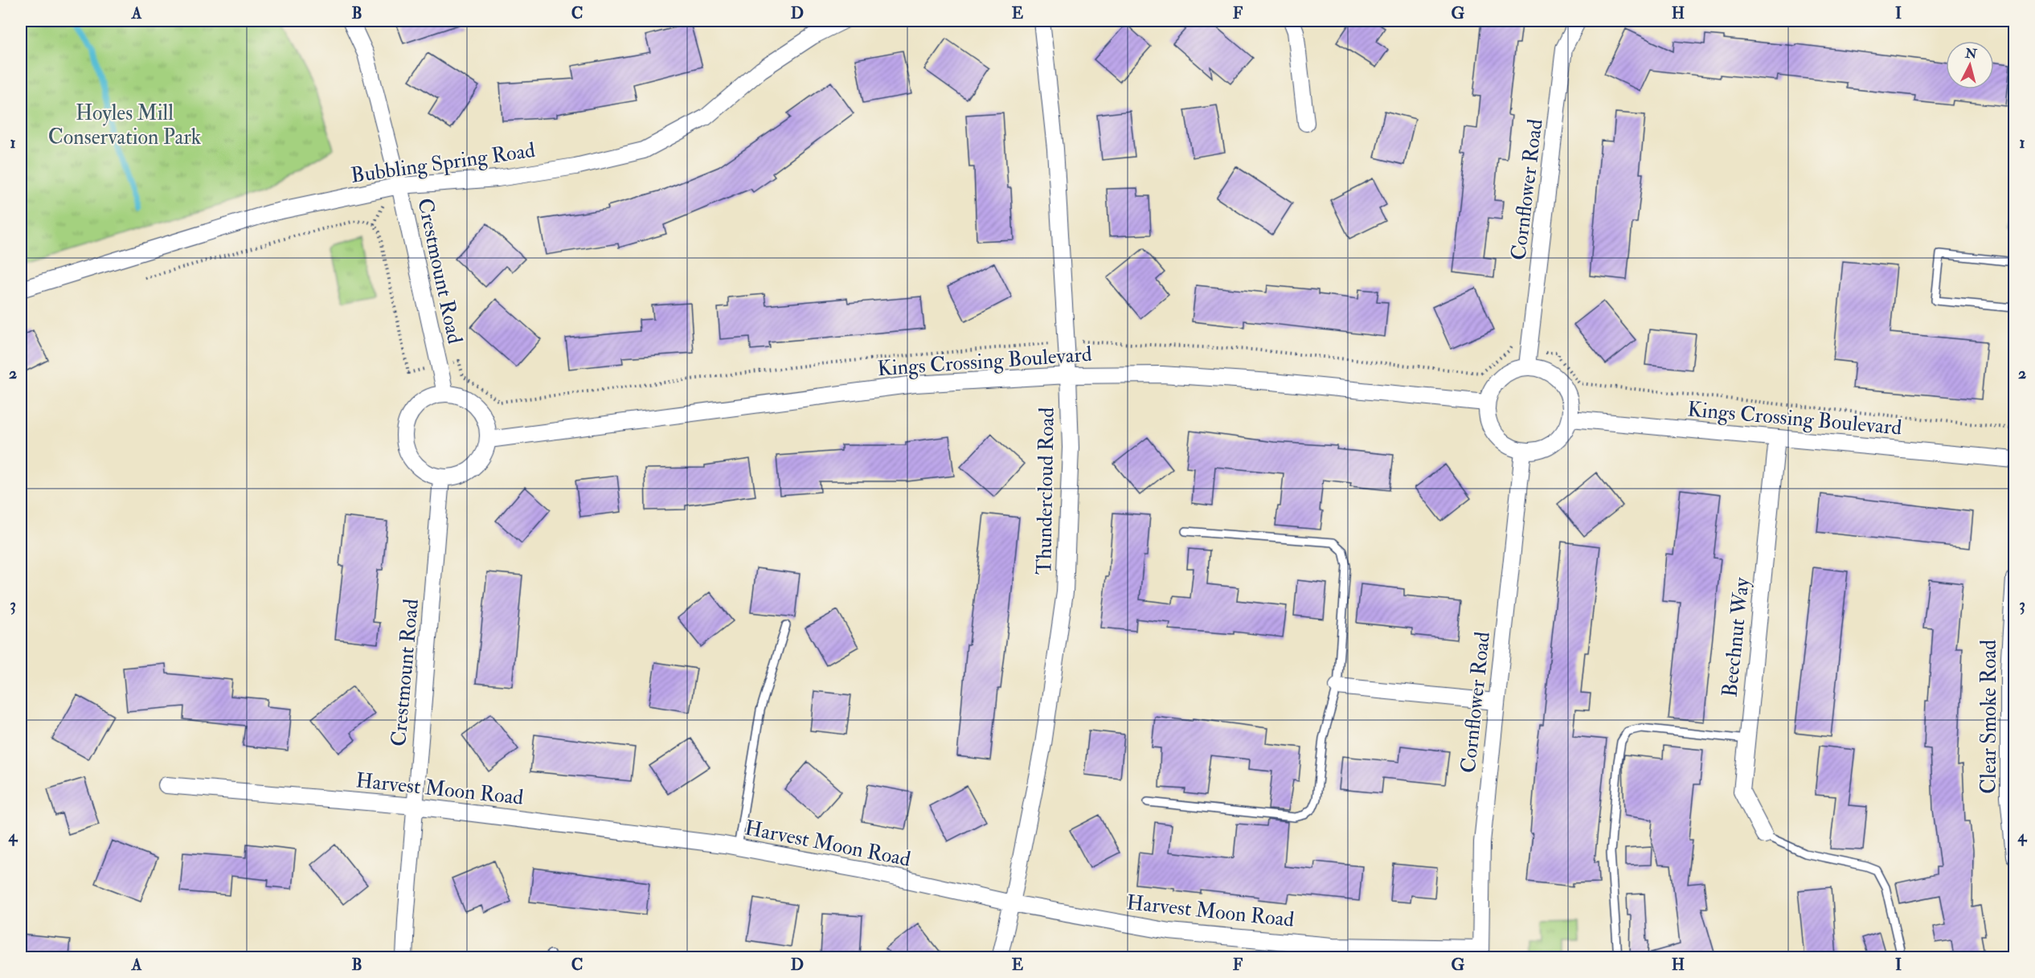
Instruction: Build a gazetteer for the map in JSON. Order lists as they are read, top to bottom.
{
  "streets": {
    "street": [
      "Bubbling Spring Road",
      "Cornflower Road",
      "Crestmount Road",
      "Kings Crossing Boulevard",
      "Thundercloud Road",
      "Beechnut Way",
      "Clear Smoke Road",
      "Harvest Moon Road"
    ]
  },
  "crossings": [
    ["Bubbling Spring Road", "Crestmount Road"],
    ["Cornflower Road", "Kings Crossing Boulevard"],
    ["Cornflower Road", "Harvest Moon Road"],
    ["Crestmount Road", "Kings Crossing Boulevard"],
    ["Crestmount Road", "Harvest Moon Road"],
    ["Kings Crossing Boulevard", "Thundercloud Road"],
    ["Kings Crossing Boulevard", "Beechnut Way"],
    ["Thundercloud Road", "Harvest Moon Road"]
  ],
  "parks": ["Hoyles Mill Conservation Park"],
  "north": "top",
  "grid": {
    "columns": [
      "A",
      "B",
      "C",
      "D",
      "E",
      "F",
      "G",
      "H",
      "I"
    ],
    "rows": [
      "1",
      "2",
      "3",
      "4"
    ]
  }
}
